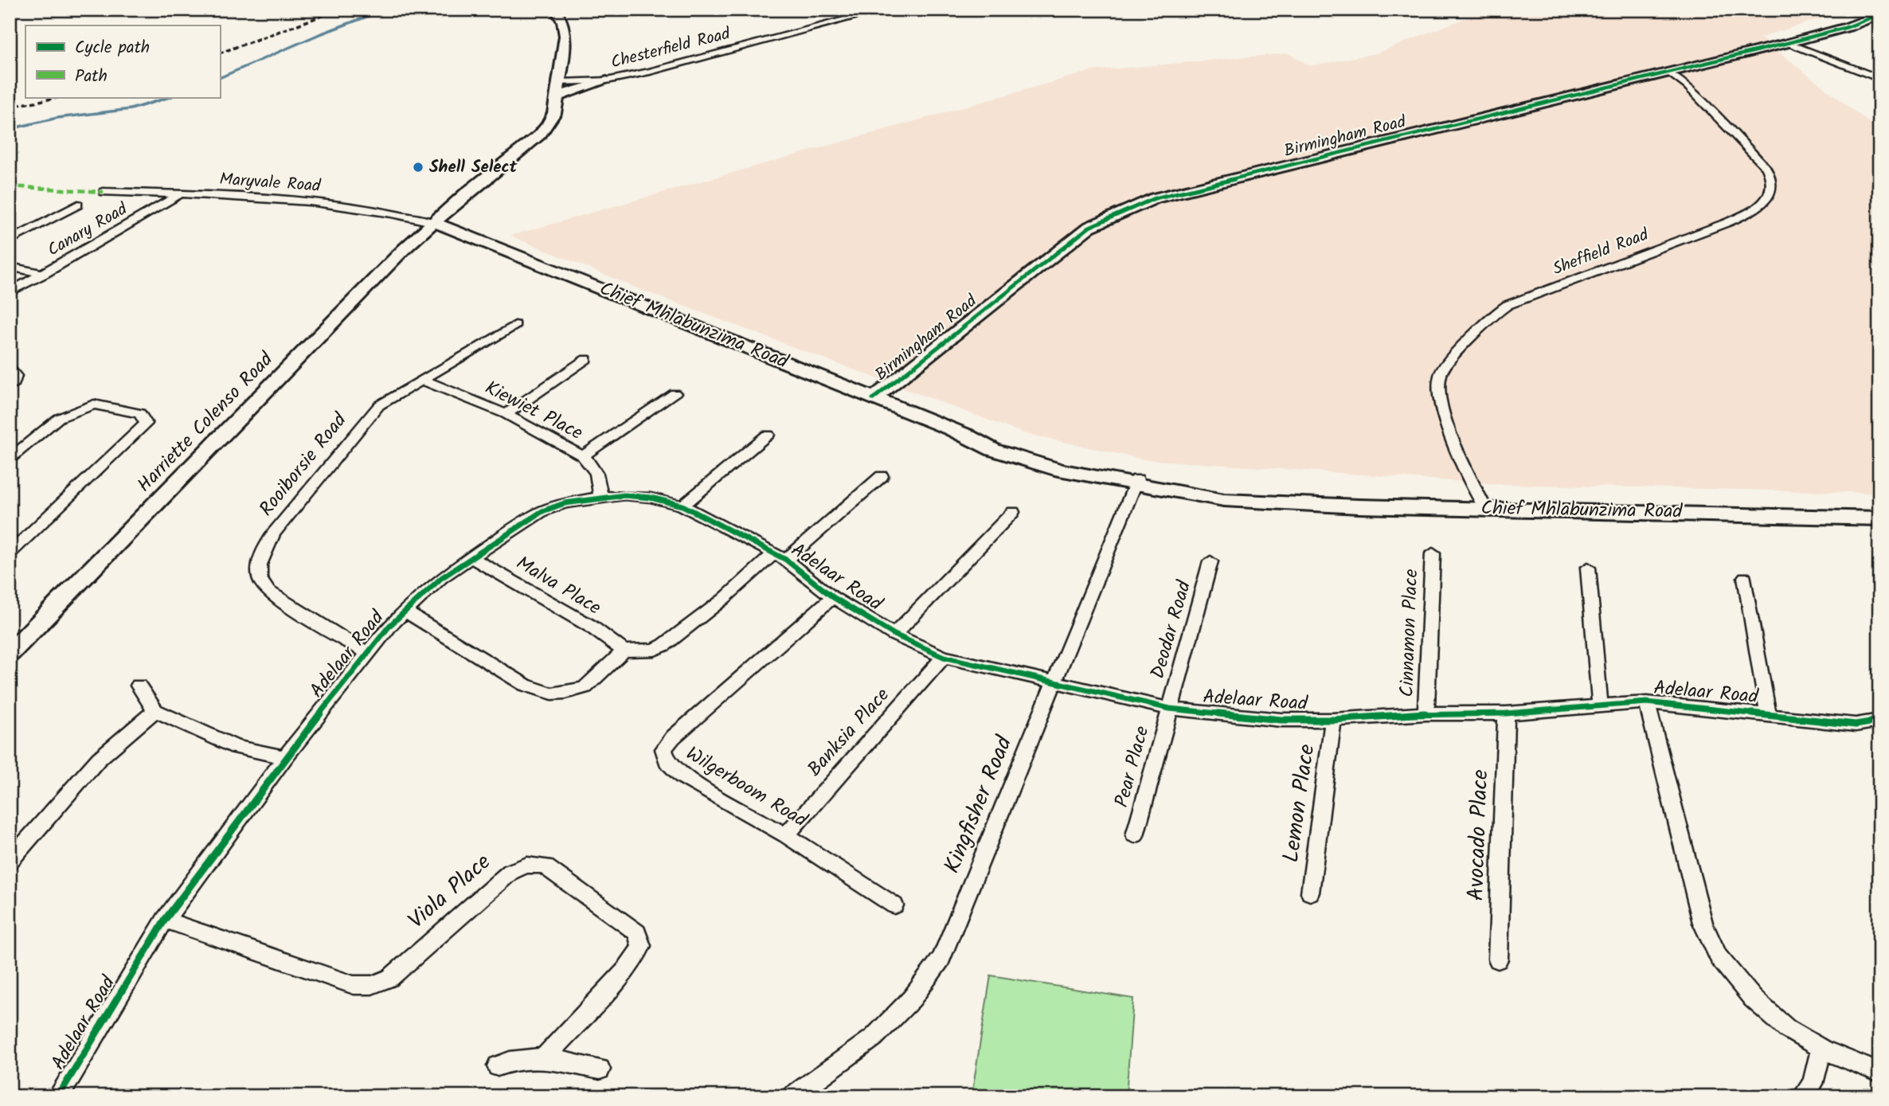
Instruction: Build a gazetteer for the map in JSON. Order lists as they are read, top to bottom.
{
  "streets": {
    "street": [
      "Chesterfield Road",
      "Birmingham Road",
      "Maryvale Road",
      "Canary Road",
      "Sheffield Road",
      "Chief Mhlabunzima Road",
      "Kiewiet Place",
      "Harriette Colenso Road",
      "Rooiborsie Road",
      "Adelaar Road",
      "Malva Place",
      "Deodar Road",
      "Cinnamon Place",
      "Banksia Place",
      "Pear Place",
      "Wilgerboom Road",
      "Lemon Place",
      "Kingfisher Road",
      "Avocado Place",
      "Viola Place"
    ]
  },
  "crossings": [
    ["Chesterfield Road", "Harriette Colenso Road"],
    ["Birmingham Road", "Sheffield Road"],
    ["Birmingham Road", "Chief Mhlabunzima Road"],
    ["Maryvale Road", "Canary Road"],
    ["Maryvale Road", "Chief Mhlabunzima Road"],
    ["Maryvale Road", "Harriette Colenso Road"],
    ["Sheffield Road", "Chief Mhlabunzima Road"],
    ["Chief Mhlabunzima Road", "Harriette Colenso Road"],
    ["Chief Mhlabunzima Road", "Kingfisher Road"],
    ["Kiewiet Place", "Rooiborsie Road"],
    ["Kiewiet Place", "Adelaar Road"],
    ["Rooiborsie Road", "Adelaar Road"],
    ["Adelaar Road", "Malva Place"],
    ["Adelaar Road", "Deodar Road"],
    ["Adelaar Road", "Cinnamon Place"],
    ["Adelaar Road", "Banksia Place"],
    ["Adelaar Road", "Pear Place"],
    ["Adelaar Road", "Wilgerboom Road"],
    ["Adelaar Road", "Lemon Place"],
    ["Adelaar Road", "Kingfisher Road"],
    ["Adelaar Road", "Avocado Place"],
    ["Adelaar Road", "Viola Place"],
    ["Deodar Road", "Pear Place"],
    ["Banksia Place", "Wilgerboom Road"]
  ],
  "places": ["Shell Select"],
  "legend": ["Cycle path", "Path"]
}
